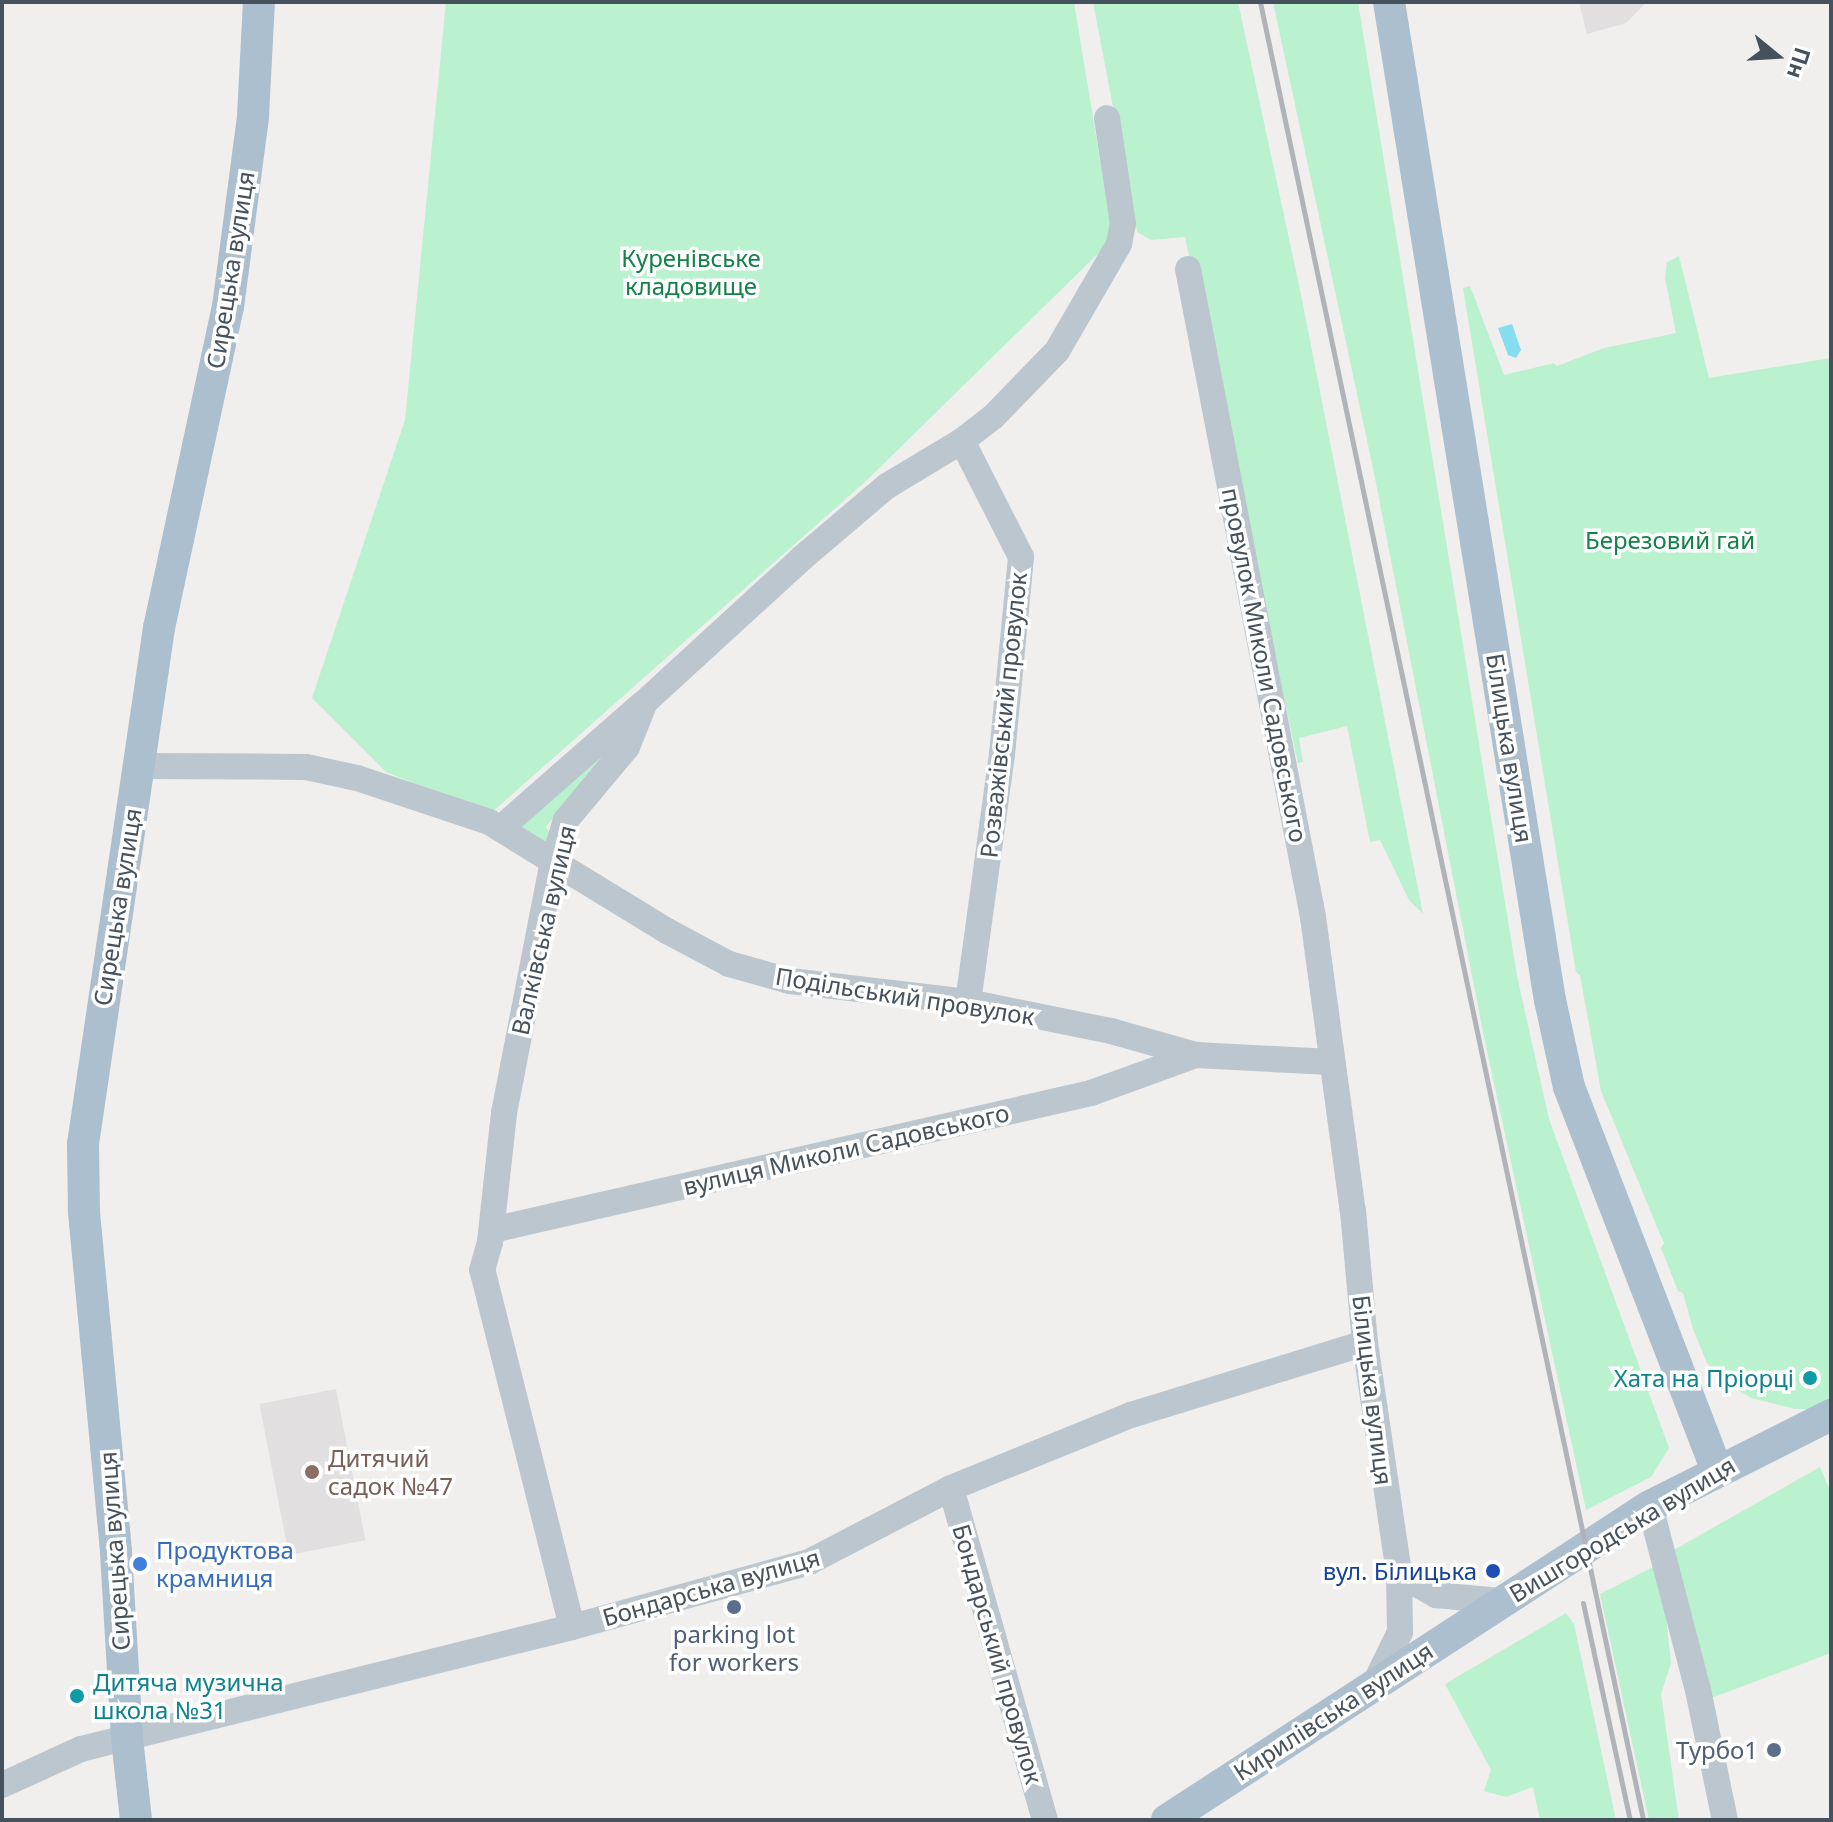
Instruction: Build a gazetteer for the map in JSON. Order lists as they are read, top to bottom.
{
  "streets": {
    "main road": [
      "Сирецька вулиця",
      "Білицька вулиця",
      "Вишгородська вулиця",
      "Кирилівська вулиця"
    ],
    "street": [
      "провулок Миколи Садовського",
      "Розважівський провулок",
      "Валківська вулиця",
      "Подільський провулок",
      "вулиця Миколи Садовського",
      "Бондарська вулиця",
      "Бондарський провулок"
    ]
  },
  "crossings": [
    ["Сирецька вулиця", "Подільський провулок"],
    ["Сирецька вулиця", "Бондарська вулиця"],
    ["провулок Миколи Садовського", "Білицька вулиця"],
    ["провулок Миколи Садовського", "Подільський провулок"],
    ["Розважівський провулок", "Валківська вулиця"],
    ["Розважівський провулок", "Подільський провулок"],
    ["Білицька вулиця", "Подільський провулок"],
    ["Білицька вулиця", "Вишгородська вулиця"],
    ["Білицька вулиця", "Бондарська вулиця"],
    ["Білицька вулиця", "Кирилівська вулиця"],
    ["Валківська вулиця", "Подільський провулок"],
    ["Валківська вулиця", "вулиця Миколи Садовського"],
    ["Валківська вулиця", "Бондарська вулиця"],
    ["Подільський провулок", "вулиця Миколи Садовського"],
    ["Вишгородська вулиця", "Кирилівська вулиця"],
    ["Бондарська вулиця", "Бондарський провулок"]
  ],
  "parks": ["Куренівське кладовище", "Березовий гай"],
  "places": [
    "Хата на Пріорці",
    "Дитячий садок №47",
    "Продуктова крамниця",
    "вул. Білицька",
    "parking lot for workers",
    "Дитяча музична школа №31",
    "Турбо1"
  ],
  "north": "right"
}
